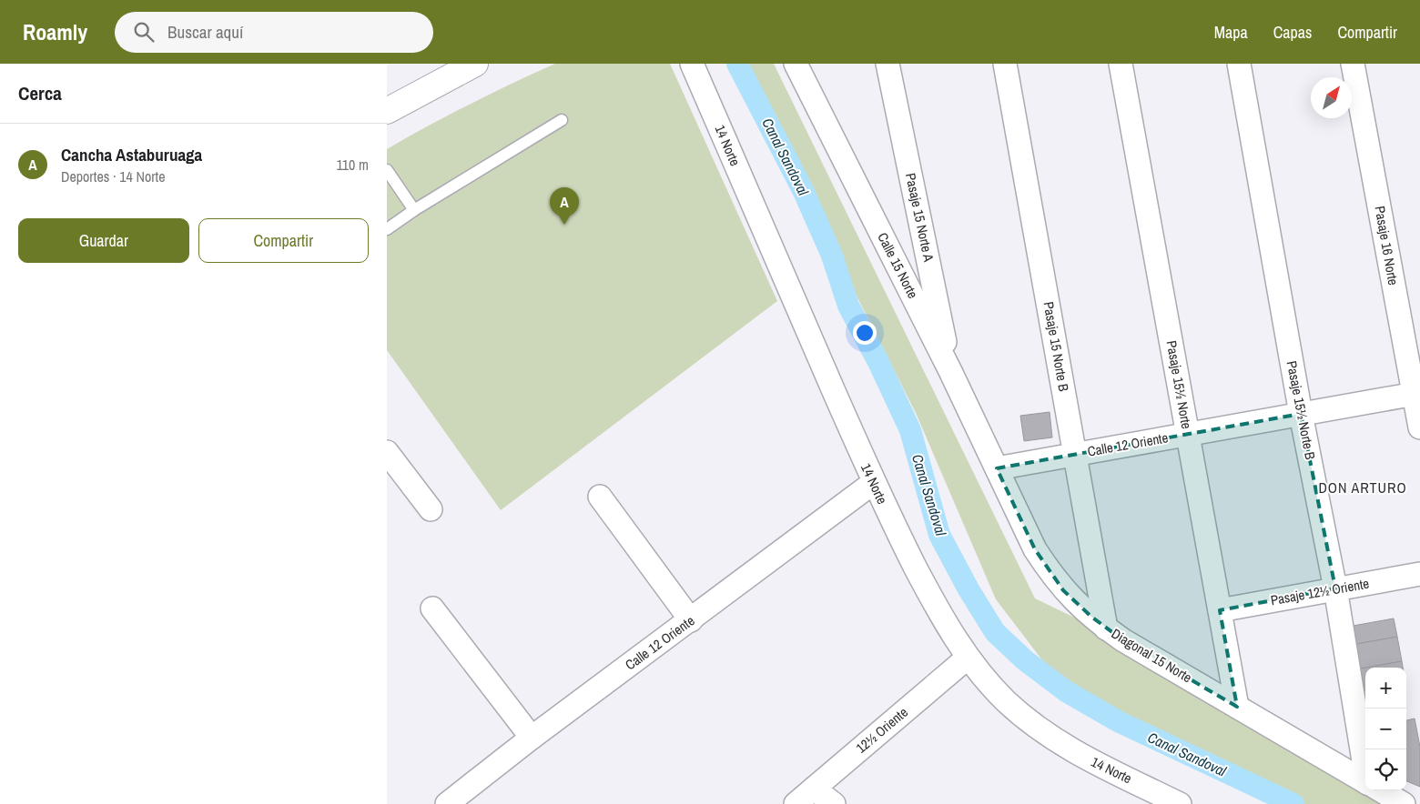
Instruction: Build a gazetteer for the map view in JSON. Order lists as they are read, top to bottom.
{
  "streets": {
    "street": [
      "14 Norte",
      "Pasaje 15 Norte A",
      "Pasaje 16 Norte",
      "Calle 15 Norte",
      "Pasaje 15 Norte B",
      "Pasaje 15½ Norte",
      "Pasaje 15½ Norte B",
      "Calle 12 Oriente",
      "Pasaje 12½ Oriente",
      "Diagonal 15 Norte",
      "12½ Oriente"
    ]
  },
  "crossings": [
    ["14 Norte", "Calle 12 Oriente"],
    ["14 Norte", "12½ Oriente"],
    ["Pasaje 15 Norte A", "Calle 15 Norte"],
    ["Pasaje 16 Norte", "Calle 12 Oriente"],
    ["Calle 15 Norte", "Calle 12 Oriente"],
    ["Calle 15 Norte", "Diagonal 15 Norte"],
    ["Pasaje 15 Norte B", "Calle 12 Oriente"],
    ["Pasaje 15 Norte B", "Diagonal 15 Norte"],
    ["Pasaje 15½ Norte", "Calle 12 Oriente"],
    ["Pasaje 15½ Norte", "Pasaje 12½ Oriente"],
    ["Pasaje 15½ Norte", "Diagonal 15 Norte"],
    ["Pasaje 15½ Norte B", "Calle 12 Oriente"],
    ["Pasaje 15½ Norte B", "Pasaje 12½ Oriente"],
    ["Calle 12 Oriente", "Diagonal 15 Norte"]
  ],
  "districts": ["DON ARTURO"],
  "water": ["Canal Sandoval"],
  "north": "top right",
  "page": {
    "header": "Roamly",
    "search": "Buscar aquí",
    "nav": ["Mapa", "Capas", "Compartir"],
    "heading": "Cerca",
    "list": [
      {
        "mark": "A",
        "name": "Cancha Astaburuaga",
        "note": "Deportes · 14 Norte",
        "value": "110 m"
      }
    ],
    "pins": "A",
    "buttons": ["Guardar", "Compartir"],
    "map_buttons": ["+", "−"]
  }
}
